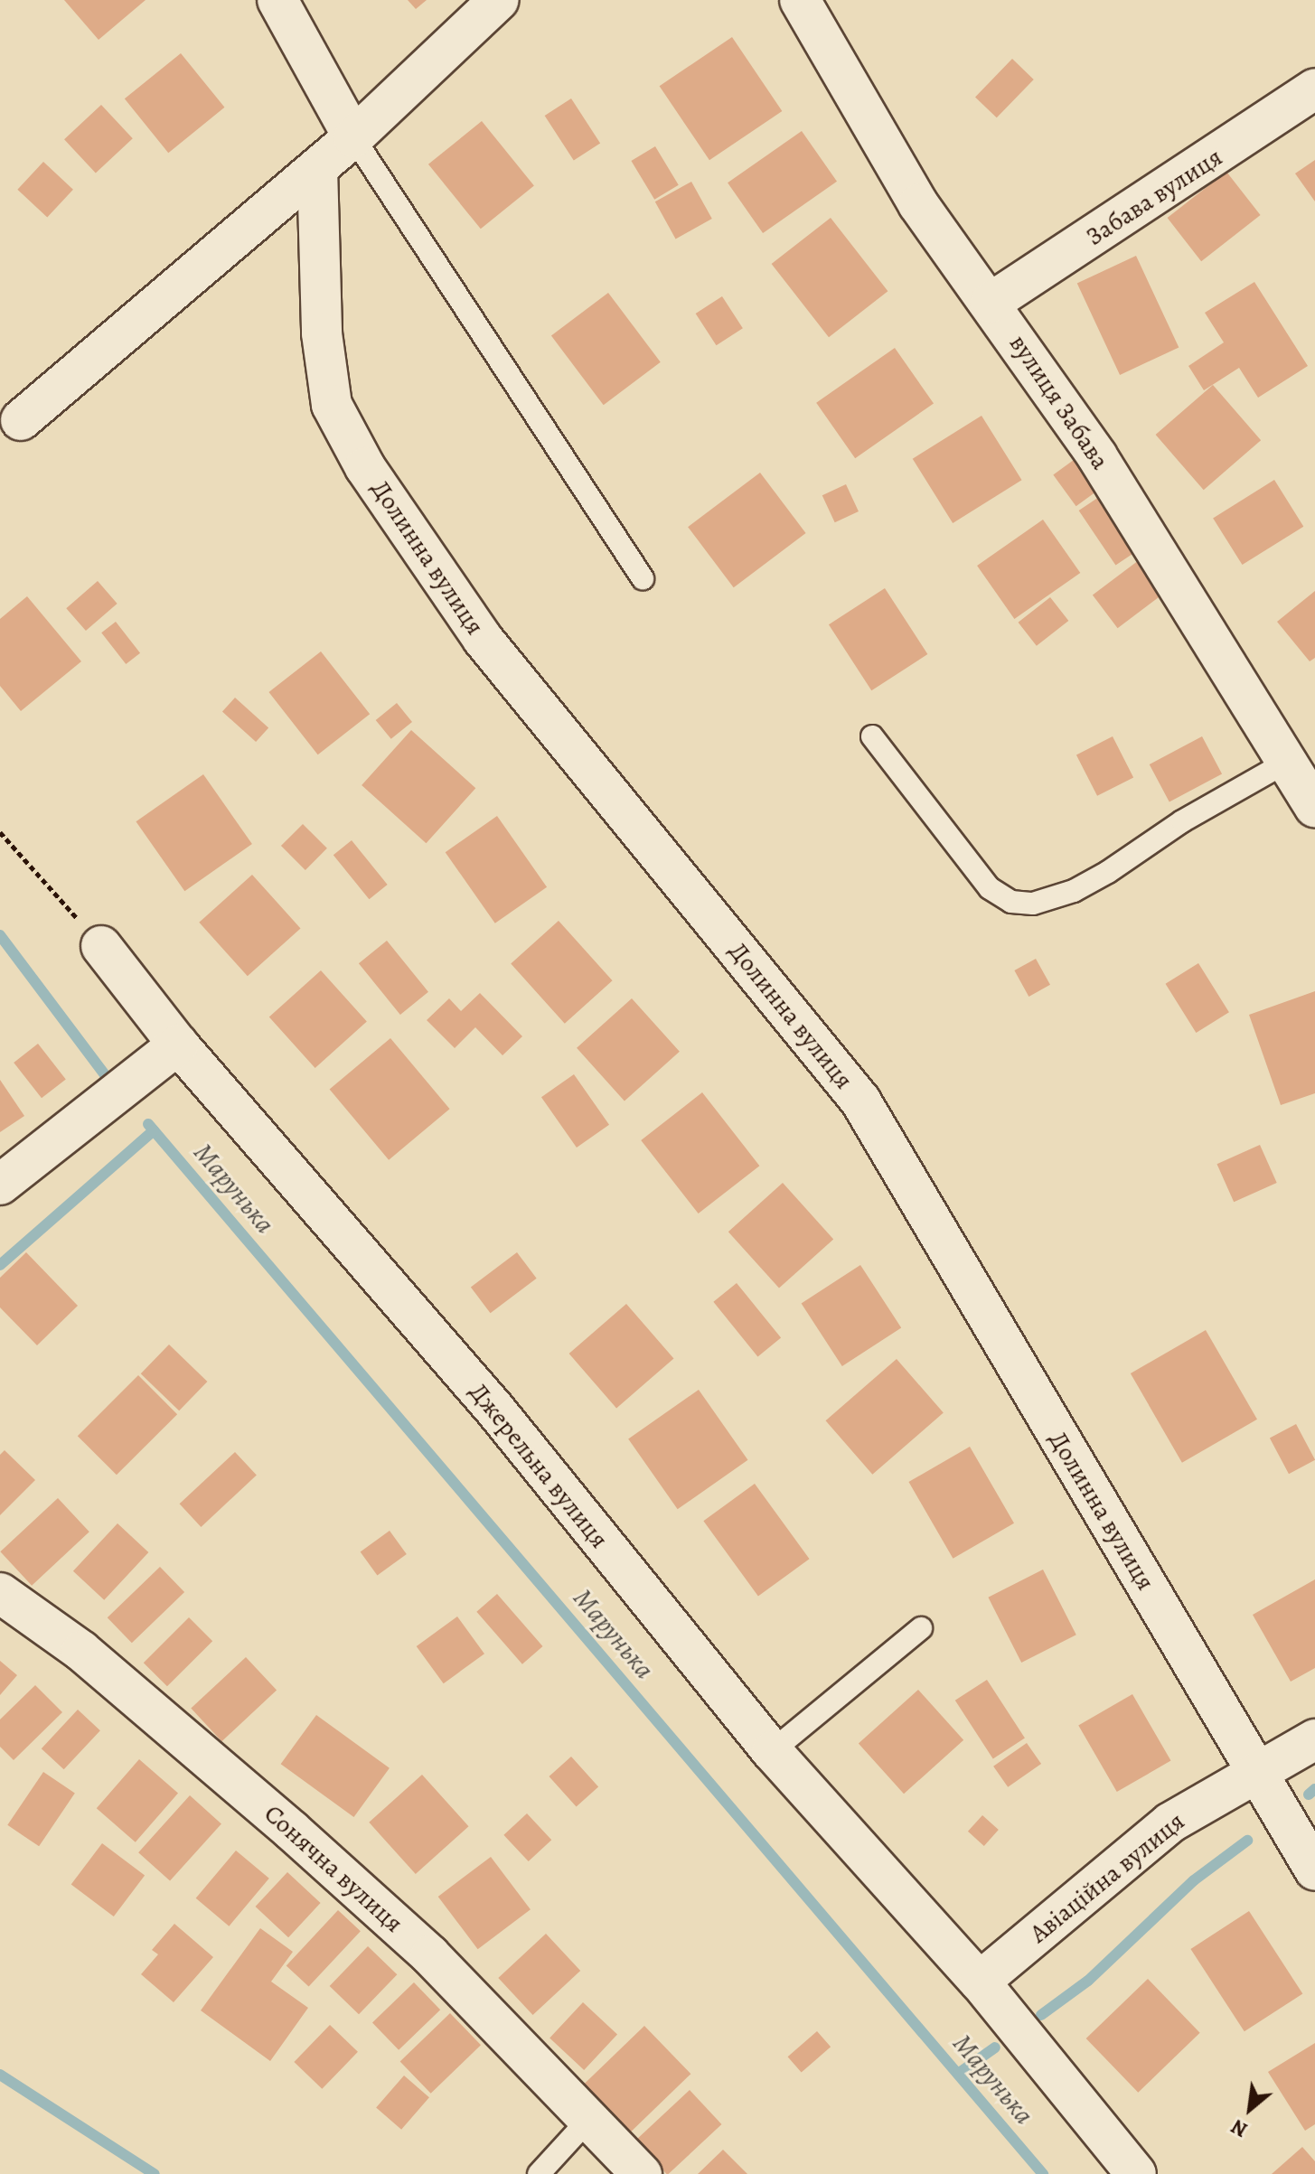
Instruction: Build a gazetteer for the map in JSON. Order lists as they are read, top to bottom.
{
  "streets": {
    "street": [
      "Забава вулиця",
      "вулиця Забава",
      "Долинна вулиця",
      "Джерельна вулиця",
      "Сонячна вулиця",
      "Авіаційна вулиця"
    ]
  },
  "crossings": [
    ["Забава вулиця", "вулиця Забава"],
    ["Долинна вулиця", "Авіаційна вулиця"],
    ["Джерельна вулиця", "Авіаційна вулиця"]
  ],
  "water": ["Марунька"],
  "north": "bottom left"
}
